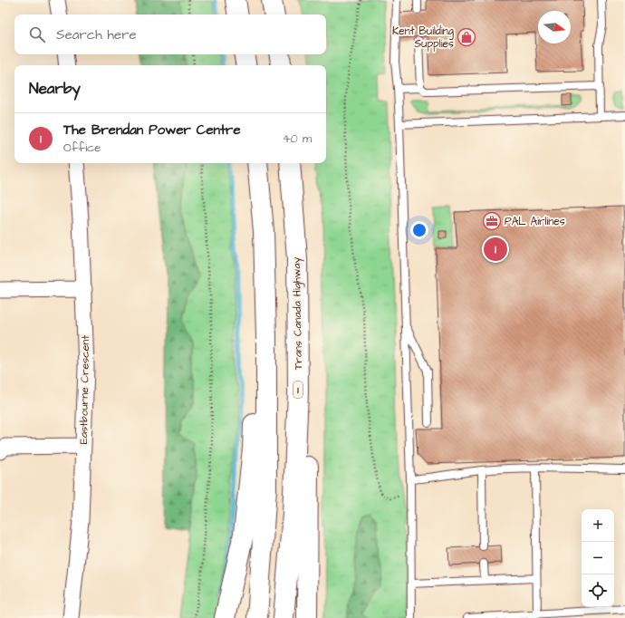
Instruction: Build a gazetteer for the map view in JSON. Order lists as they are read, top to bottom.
{
  "streets": {
    "highway": ["Trans Canada Highway", "1"],
    "street": ["Eastbourne Crescent"]
  },
  "places": {
    "shop": ["Kent Building Supplies"],
    "office": ["PAL Airlines"]
  },
  "north": "right",
  "page": {
    "search": "Search here",
    "heading": "Nearby",
    "list": [
      {
        "mark": "1",
        "name": "The Brendan Power Centre",
        "note": "Office",
        "value": "40 m"
      }
    ],
    "pins": "1",
    "map_buttons": ["+", "−"]
  }
}
